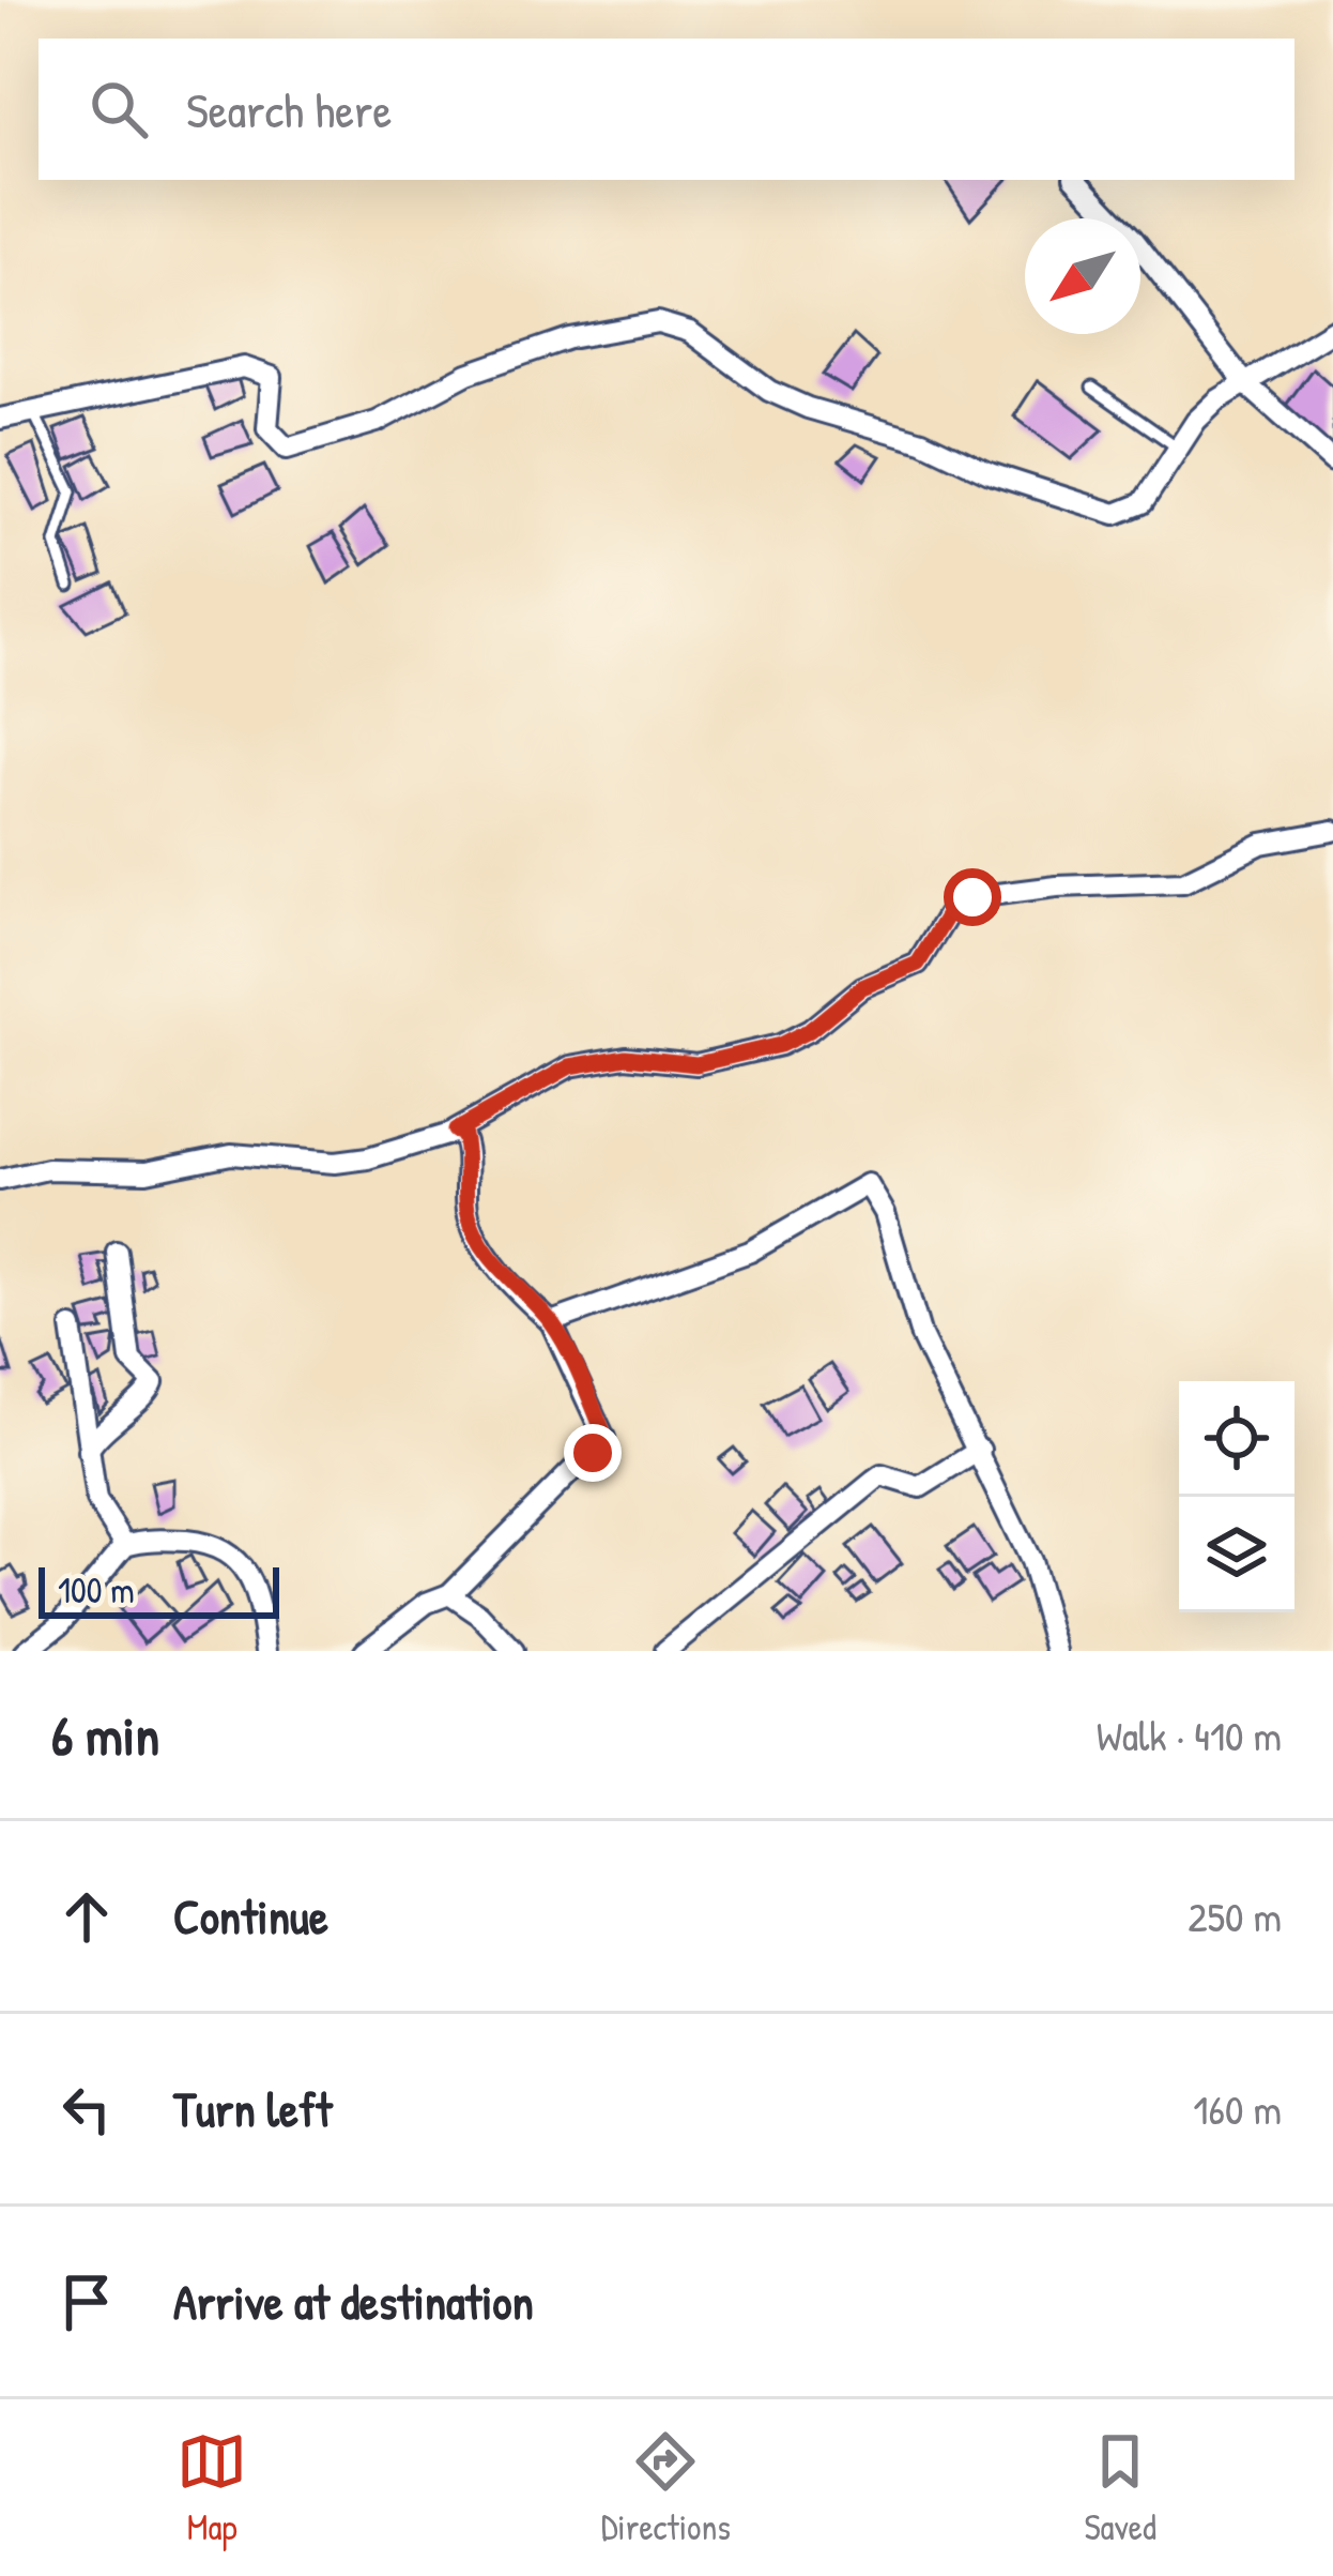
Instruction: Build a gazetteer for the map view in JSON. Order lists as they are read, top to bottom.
{
  "scale_bar": "100 m",
  "north": "bottom left",
  "page": {
    "search": "Search here",
    "scale": "100 m",
    "heading": ["6 min", "Walk · 410 m"],
    "list": [
      ["Continue", "250 m"],
      ["Turn left", "160 m"],
      "Arrive at destination"
    ],
    "nav": ["Map", "Directions", "Saved"]
  }
}
